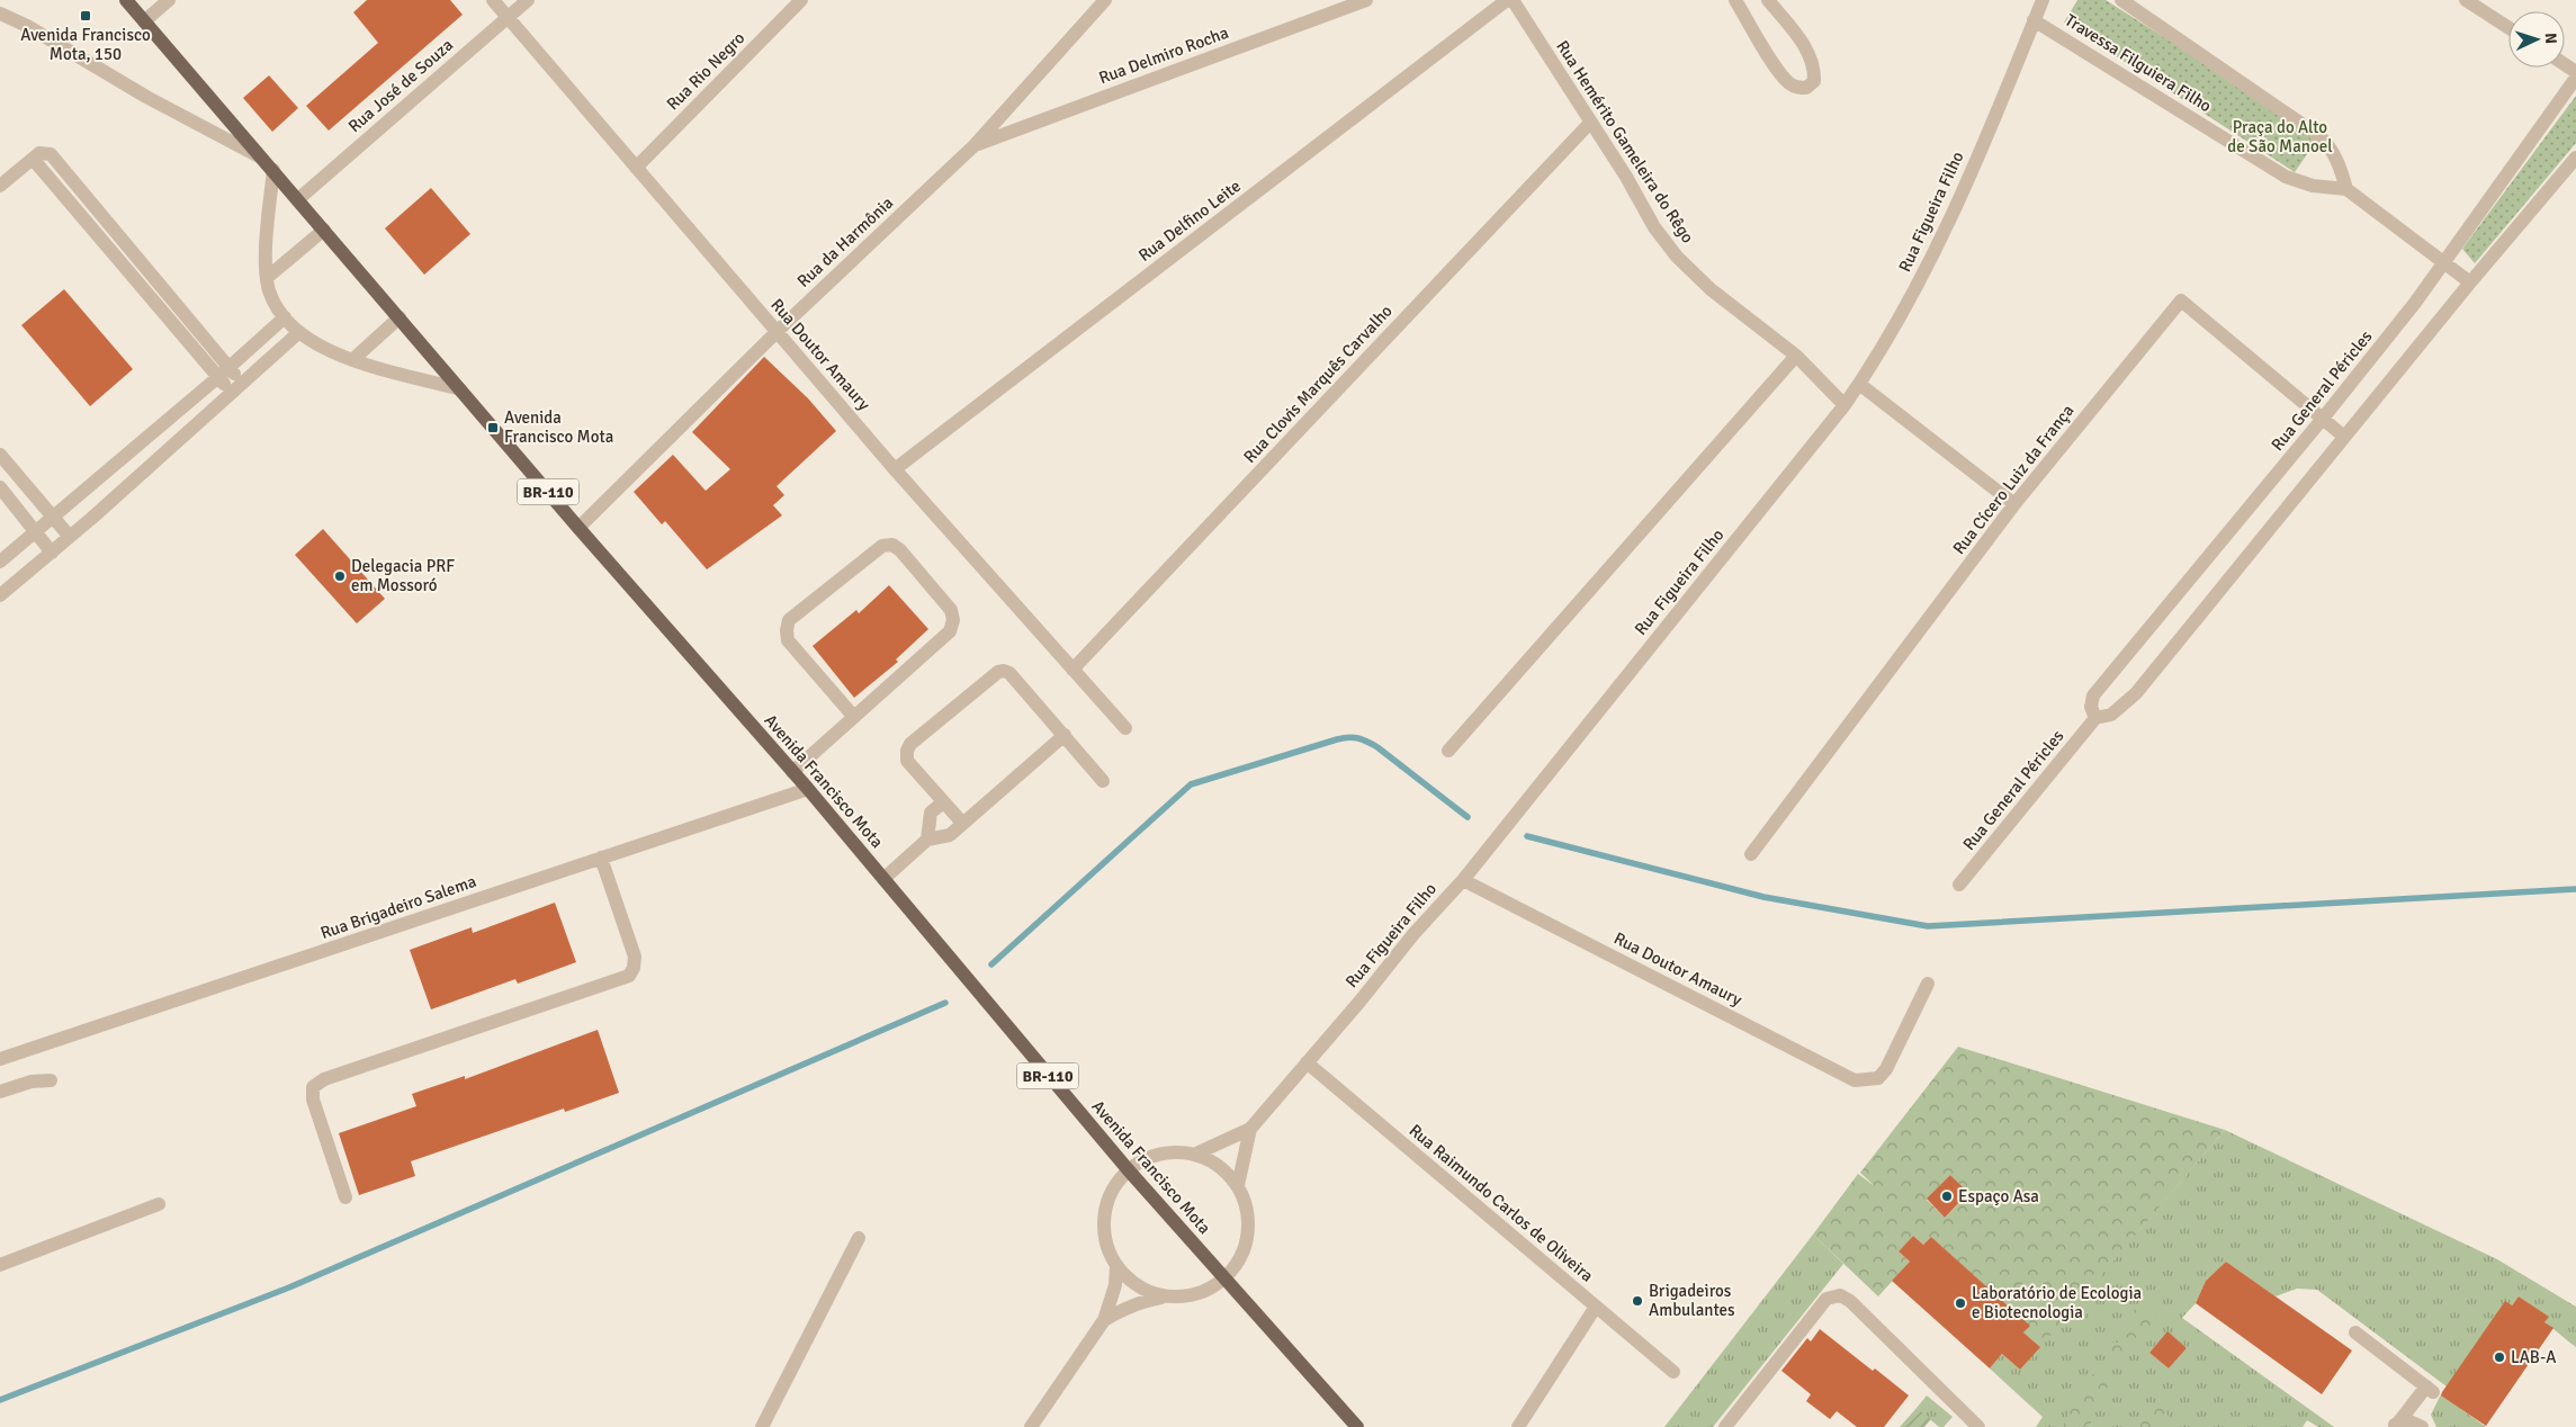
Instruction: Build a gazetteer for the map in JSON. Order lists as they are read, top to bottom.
{
  "streets": {
    "main road": ["BR-110", "Avenida Francisco Mota"],
    "street": [
      "Rua Delmiro Rocha",
      "Travessa Filguiera Filho",
      "Rua Rio Negro",
      "Rua José de Souza",
      "Rua Hemérito Gameleira do Rêgo",
      "Rua Figueira Filho",
      "Rua Delfino Leite",
      "Rua da Harmônia",
      "Rua Doutor Amaury",
      "Rua Clovis Marquês Carvalho",
      "Rua General Péricles",
      "Rua Cícero Luiz da França",
      "Rua Brigadeiro Salema",
      "Rua Raimundo Carlos de Oliveira"
    ]
  },
  "crossings": [
    ["Rua Delmiro Rocha", "Rua da Harmônia"],
    ["Travessa Filguiera Filho", "Rua Figueira Filho"],
    ["Rua Rio Negro", "Rua Doutor Amaury"],
    ["Rua José de Souza", "Rua Doutor Amaury"],
    ["Rua José de Souza", "Avenida Francisco Mota"],
    ["Rua Hemérito Gameleira do Rêgo", "Rua Figueira Filho"],
    ["Rua Hemérito Gameleira do Rêgo", "Rua Clovis Marquês Carvalho"],
    ["Rua Figueira Filho", "Rua Doutor Amaury"],
    ["Rua Figueira Filho", "Rua Raimundo Carlos de Oliveira"],
    ["Rua Delfino Leite", "Rua Doutor Amaury"],
    ["Rua da Harmônia", "Rua Doutor Amaury"],
    ["Rua da Harmônia", "Avenida Francisco Mota"],
    ["Rua Doutor Amaury", "Rua Clovis Marquês Carvalho"],
    ["Rua General Péricles", "Rua Cícero Luiz da França"],
    ["Avenida Francisco Mota", "Rua Brigadeiro Salema"]
  ],
  "parks": ["Praça do Alto de São Manoel"],
  "places": {
    "transit": ["Avenida Francisco Mota, 150", "Avenida Francisco Mota"],
    "other": [
      "Delegacia PRF em Mossoró",
      "Espaço Asa",
      "Brigadeiros Ambulantes",
      "Laboratório de Ecologia e Biotecnologia",
      "LAB-A"
    ]
  },
  "north": "right"
}
